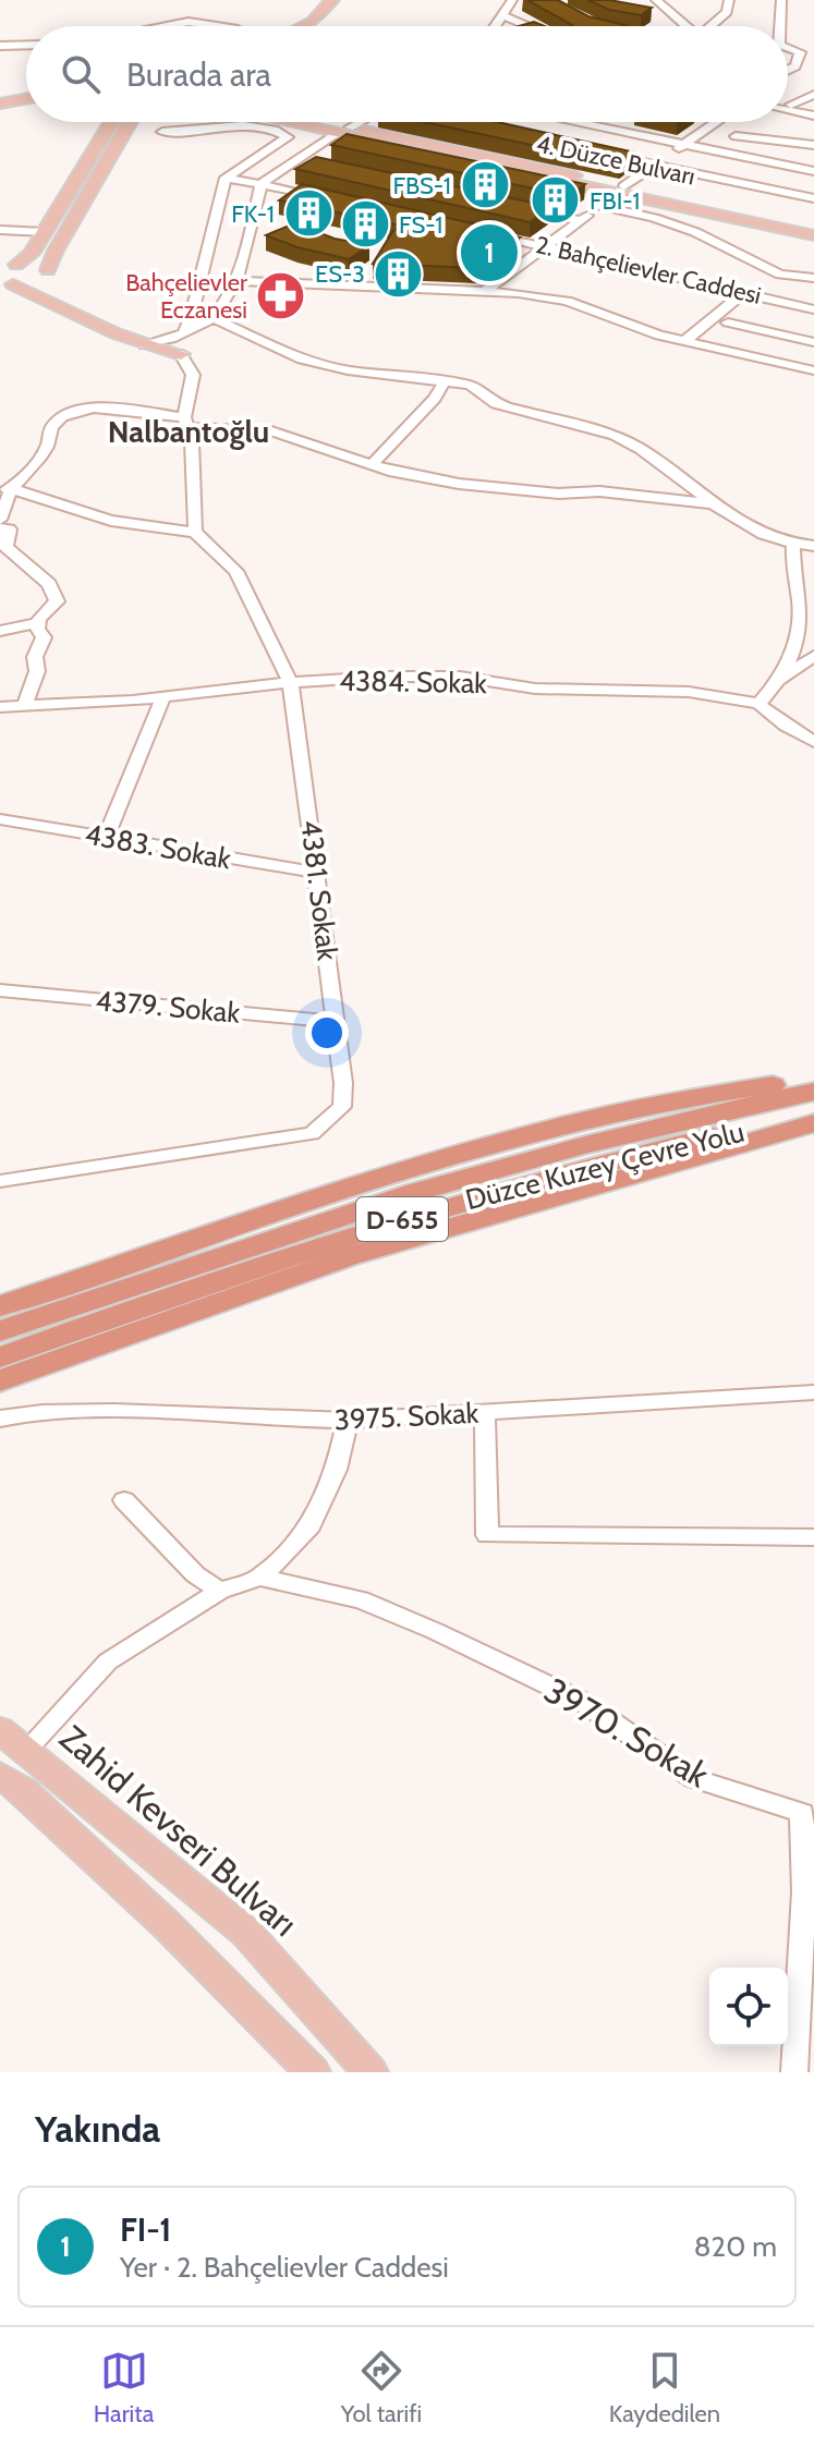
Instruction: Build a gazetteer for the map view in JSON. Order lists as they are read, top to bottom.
{
  "streets": {
    "highway": ["Düzce Kuzey Çevre Yolu", "D-655"],
    "main road": ["4. Düzce Bulvarı", "Zahid Kevseri Bulvarı"],
    "street": [
      "2. Bahçelievler Caddesi",
      "4384. Sokak",
      "4383. Sokak",
      "4381. Sokak",
      "4379. Sokak",
      "3975. Sokak",
      "3970. Sokak"
    ]
  },
  "crossings": [
    ["4384. Sokak", "4381. Sokak"],
    ["4383. Sokak", "4381. Sokak"],
    ["4381. Sokak", "4379. Sokak"]
  ],
  "districts": ["Nalbantoğlu"],
  "places": {
    "building": [
      "FBS-1",
      "FBI-1",
      "FK-1",
      "FS-1",
      "ES-3"
    ],
    "pharmacy": ["Bahçelievler Eczanesi"]
  },
  "page": {
    "search": "Burada ara",
    "pins": "1",
    "heading": "Yakında",
    "list": [
      {
        "mark": "1",
        "name": "FI-1",
        "note": "Yer · 2. Bahçelievler Caddesi",
        "value": "820 m"
      }
    ],
    "nav": ["Harita", "Yol tarifi", "Kaydedilen"]
  }
}
